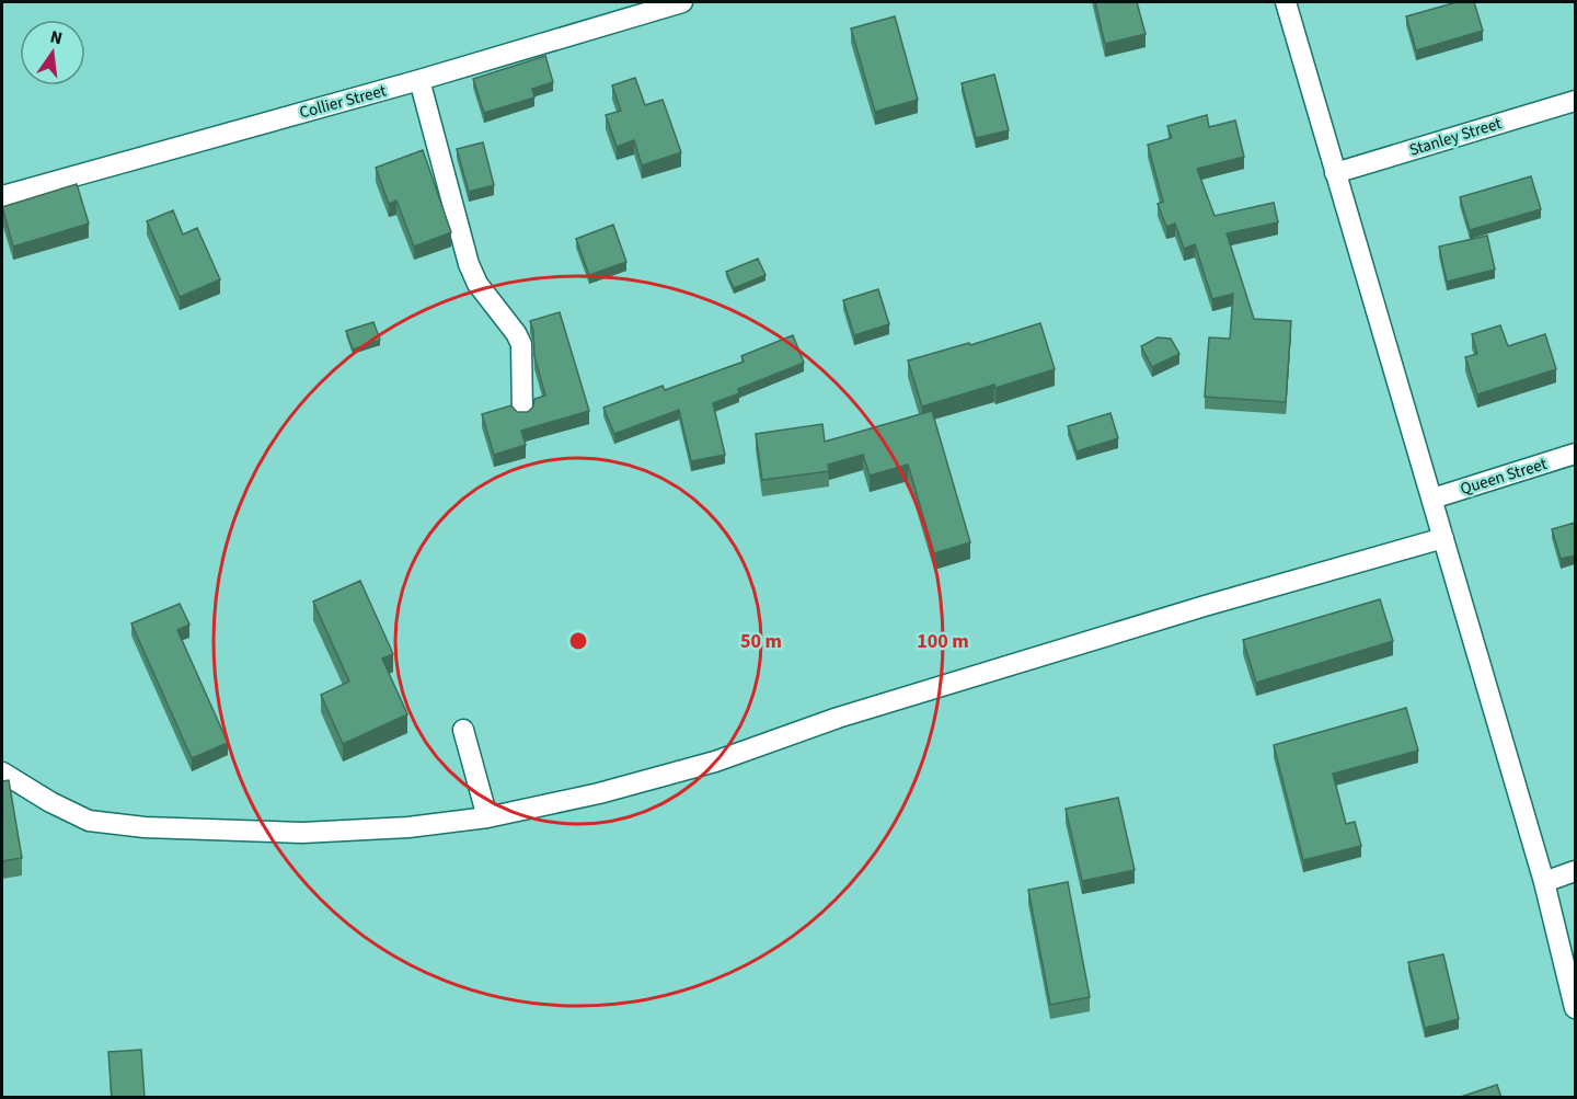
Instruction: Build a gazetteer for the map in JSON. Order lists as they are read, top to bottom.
{
  "streets": {
    "street": ["Collier Street", "Stanley Street", "Queen Street"]
  },
  "north": "top",
  "rings": ["50 m", "100 m"]
}
